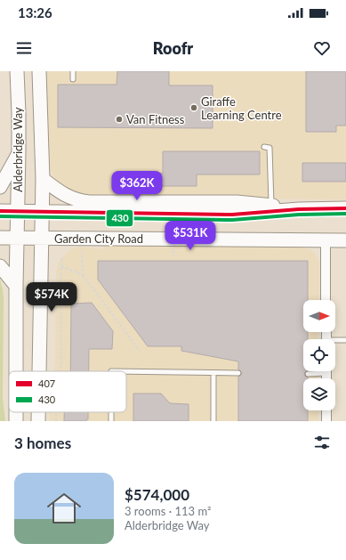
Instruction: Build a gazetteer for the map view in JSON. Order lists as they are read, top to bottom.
{
  "streets": {
    "main road": ["Alderbridge Way", "Garden City Road"]
  },
  "crossings": [
    ["Alderbridge Way", "Garden City Road"]
  ],
  "places": ["Giraffe Learning Centre", "Van Fitness"],
  "lines": ["transit line 407", "transit line 430"],
  "legend": ["407", "430"],
  "north": "right",
  "page": {
    "status": "13:26",
    "header": "Roofr",
    "price": ["$362K", "$531K", "$574K"],
    "heading": "3 homes",
    "list": [
      {
        "name": "$574,000",
        "note": "3 rooms · 113 m² · Alderbridge Way"
      }
    ]
  }
}
